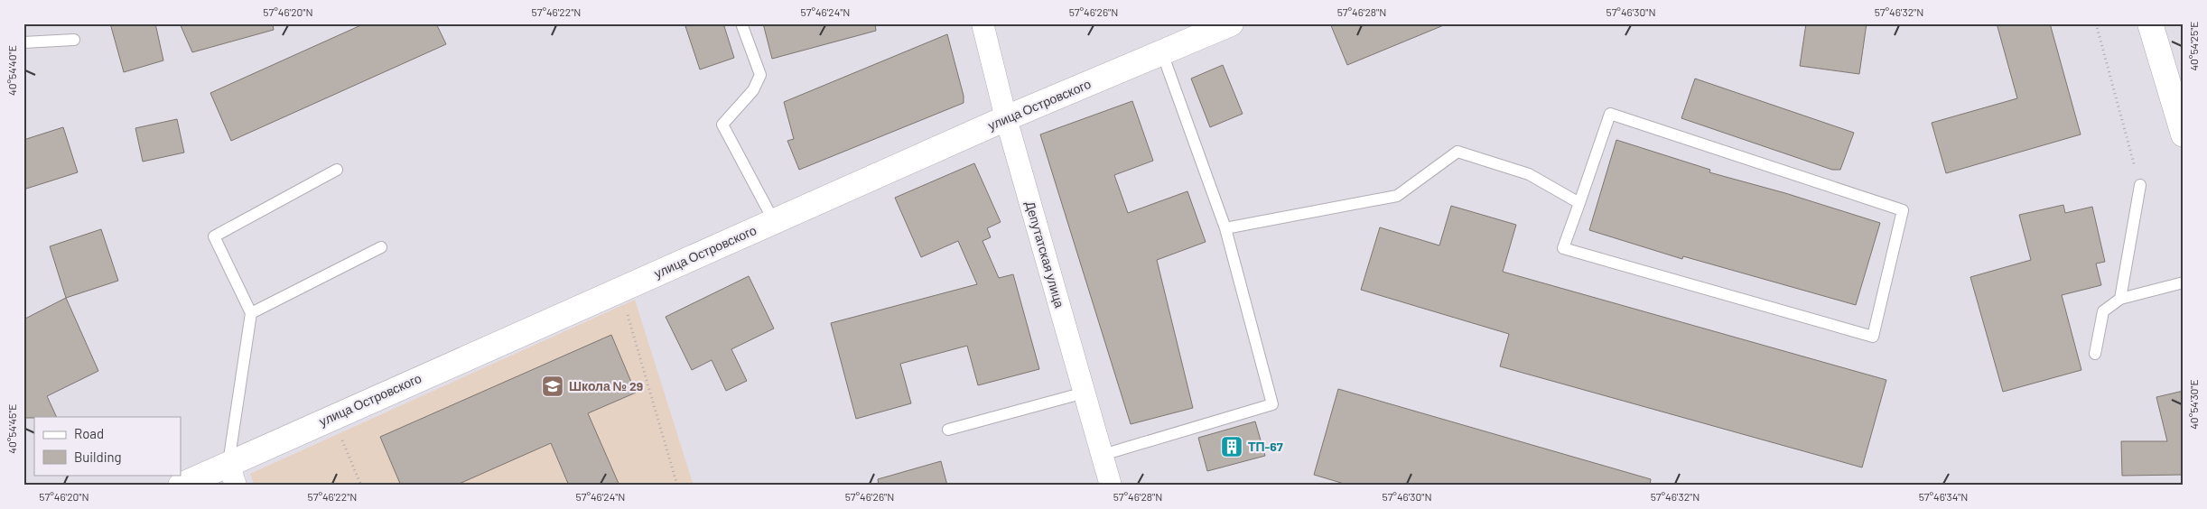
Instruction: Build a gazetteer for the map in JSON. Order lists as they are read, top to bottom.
{
  "streets": {
    "main road": ["улица Островского"],
    "street": ["Депутатская улица"]
  },
  "crossings": [
    ["улица Островского", "Депутатская улица"]
  ],
  "places": {
    "school or university": ["Школа № 29"],
    "building": ["ТП-67"]
  },
  "legend": ["Road", "Building"],
  "coordinates": [
    "57°46'20\"N",
    "57°46'22\"N",
    "57°46'24\"N",
    "57°46'26\"N",
    "57°46'28\"N",
    "57°46'30\"N",
    "57°46'32\"N",
    "40°54'25\"E",
    "40°54'40\"E",
    "40°54'30\"E",
    "40°54'45\"E",
    "57°46'34\"N"
  ]
}
